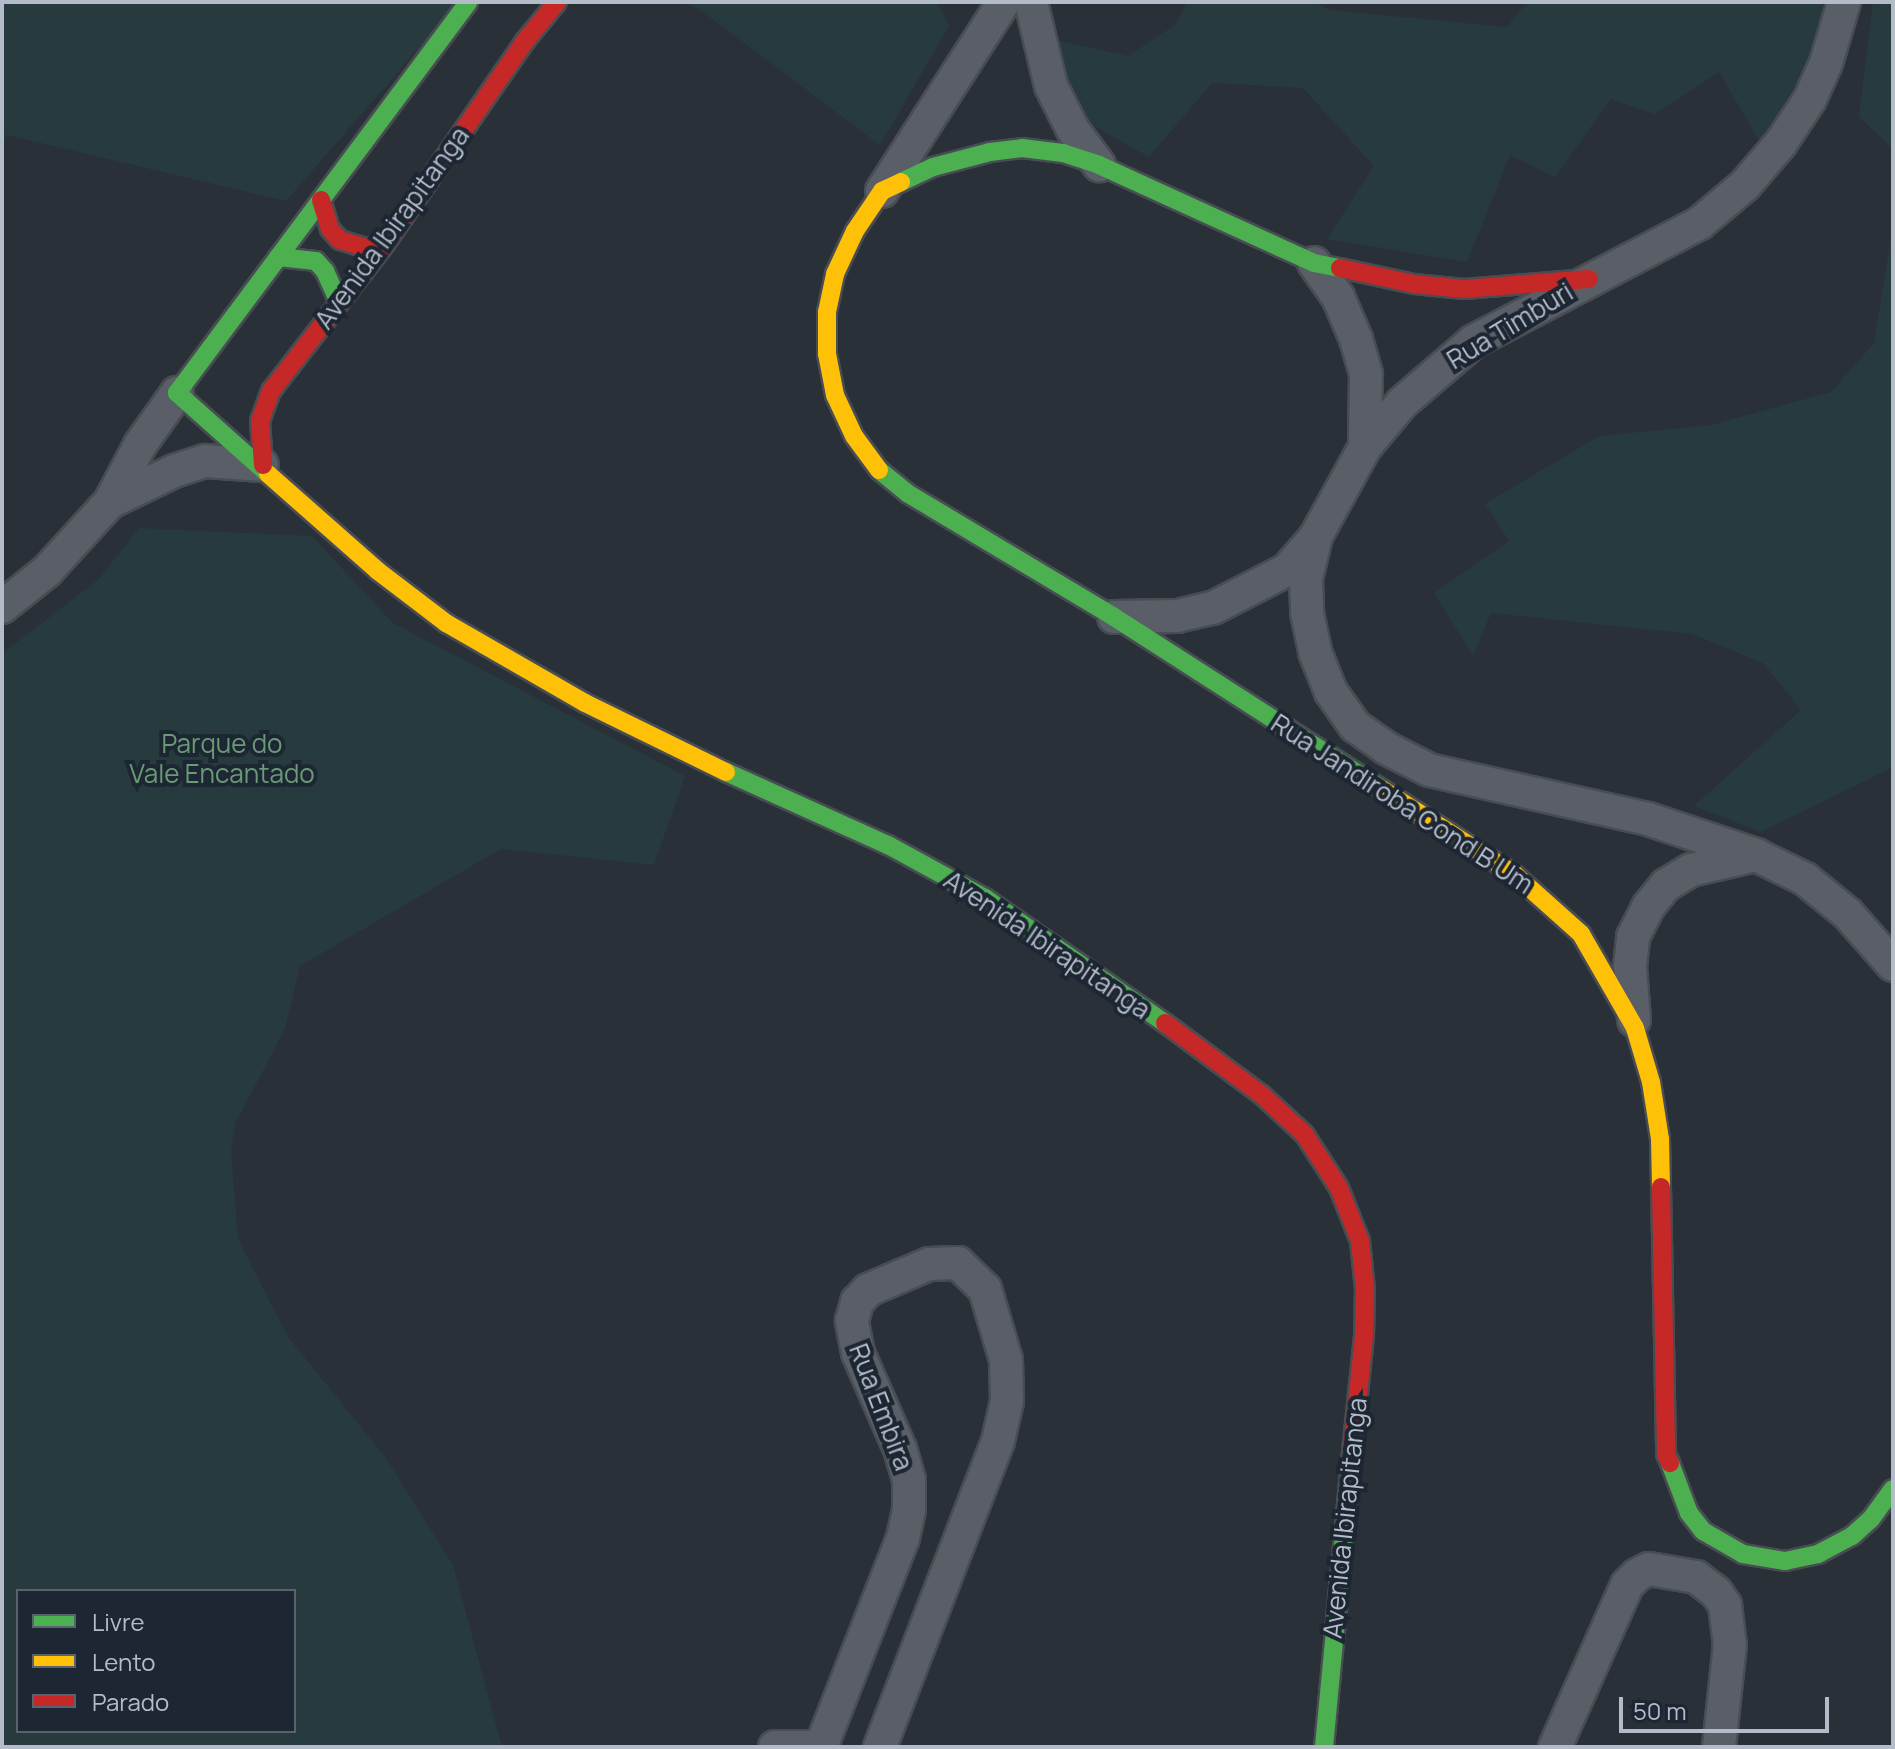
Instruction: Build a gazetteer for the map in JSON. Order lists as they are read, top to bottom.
{
  "streets": {
    "main road": ["Avenida Ibirapitanga", "Rua Jandiroba Cond B Um"],
    "street": ["Rua Timburi", "Rua Embira"]
  },
  "parks": ["Parque do Vale Encantado"],
  "legend": ["Livre", "Lento", "Parado"],
  "scale_bar": "50 m"
}
